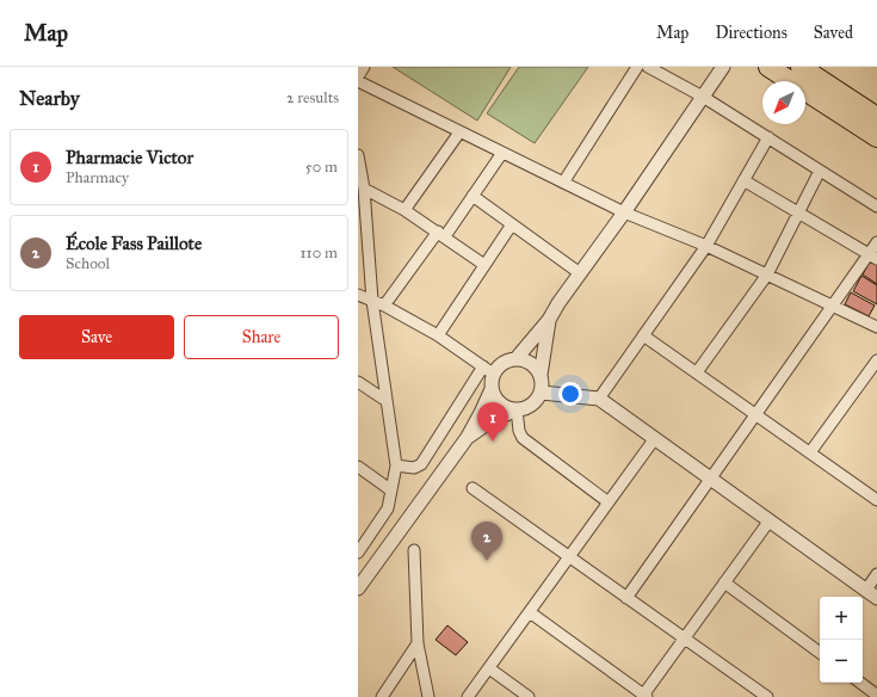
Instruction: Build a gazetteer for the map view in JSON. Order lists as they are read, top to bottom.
{
  "north": "bottom left",
  "page": {
    "header": "Map",
    "nav": ["Map", "Directions", "Saved"],
    "heading": ["Nearby", "2 results"],
    "list": [
      {
        "mark": "1",
        "name": "Pharmacie Victor",
        "note": "Pharmacy",
        "value": "50 m"
      },
      {
        "mark": "2",
        "name": "École Fass Paillote",
        "note": "School",
        "value": "110 m"
      }
    ],
    "buttons": ["Save", "Share"],
    "pins": ["1", "2"],
    "map_buttons": ["+", "−"]
  }
}
